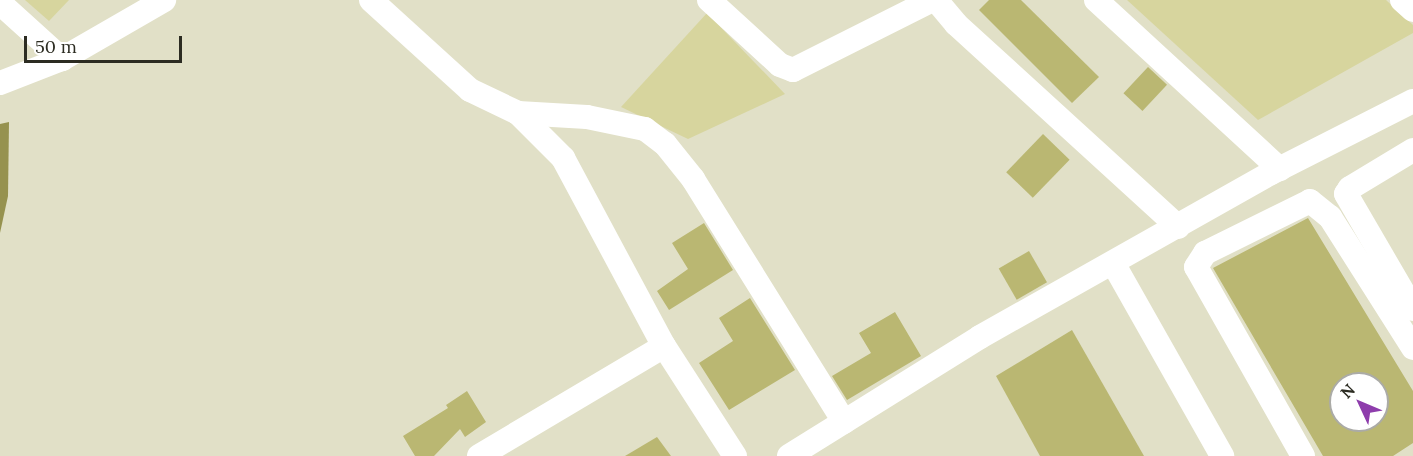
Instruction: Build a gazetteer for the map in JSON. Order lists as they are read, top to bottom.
{
  "scale_bar": "50 m",
  "north": "top left"
}
